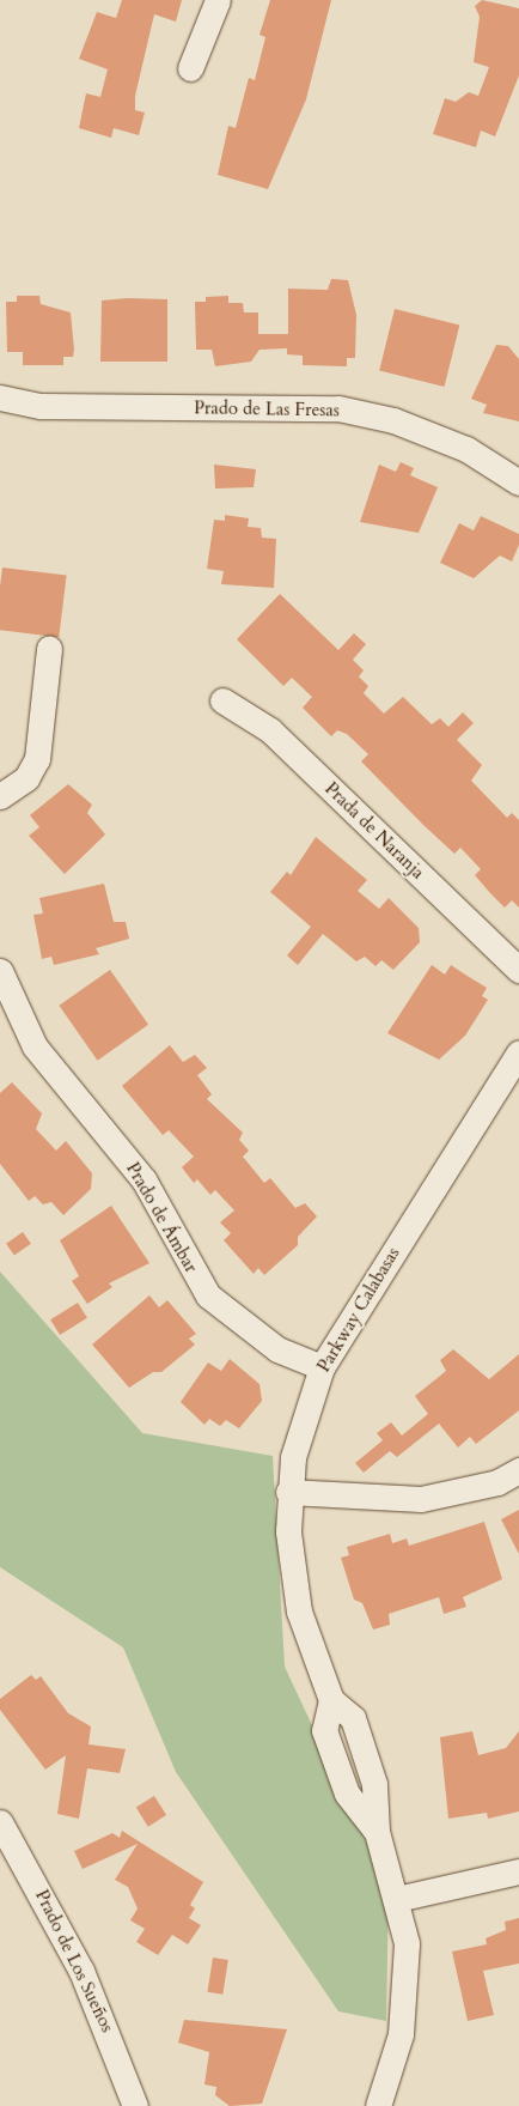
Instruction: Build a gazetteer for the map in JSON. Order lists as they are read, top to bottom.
{
  "streets": {
    "street": [
      "Prado de Las Fresas",
      "Prada de Naranja",
      "Prado de Ámbar",
      "Parkway Calabasas",
      "Prado de Los Sueños"
    ]
  },
  "crossings": [
    ["Prado de Ámbar", "Parkway Calabasas"]
  ]
}
